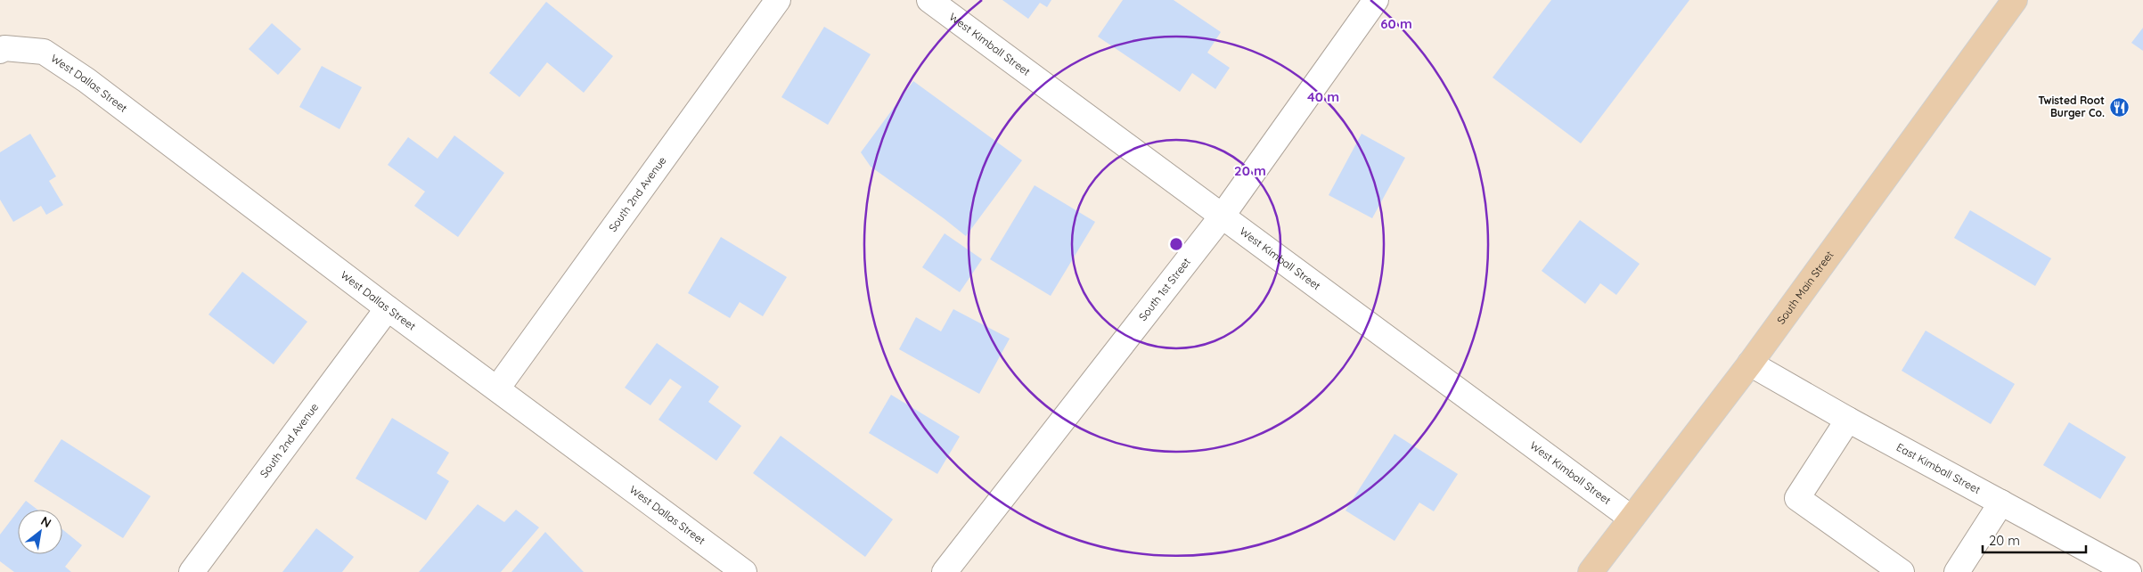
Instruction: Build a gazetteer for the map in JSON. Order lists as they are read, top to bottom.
{
  "streets": {
    "main road": ["South Main Street"],
    "street": [
      "West Kimball Street",
      "West Dallas Street",
      "South 2nd Avenue",
      "South 1st Street",
      "East Kimball Street"
    ]
  },
  "crossings": [
    ["West Kimball Street", "South Main Street"],
    ["West Kimball Street", "South 1st Street"],
    ["West Dallas Street", "South 2nd Avenue"],
    ["South Main Street", "East Kimball Street"]
  ],
  "places": {
    "restaurant": ["Twisted Root Burger Co."]
  },
  "scale_bar": "20 m",
  "north": "top right",
  "rings": ["60 m", "40 m", "20 m"]
}
